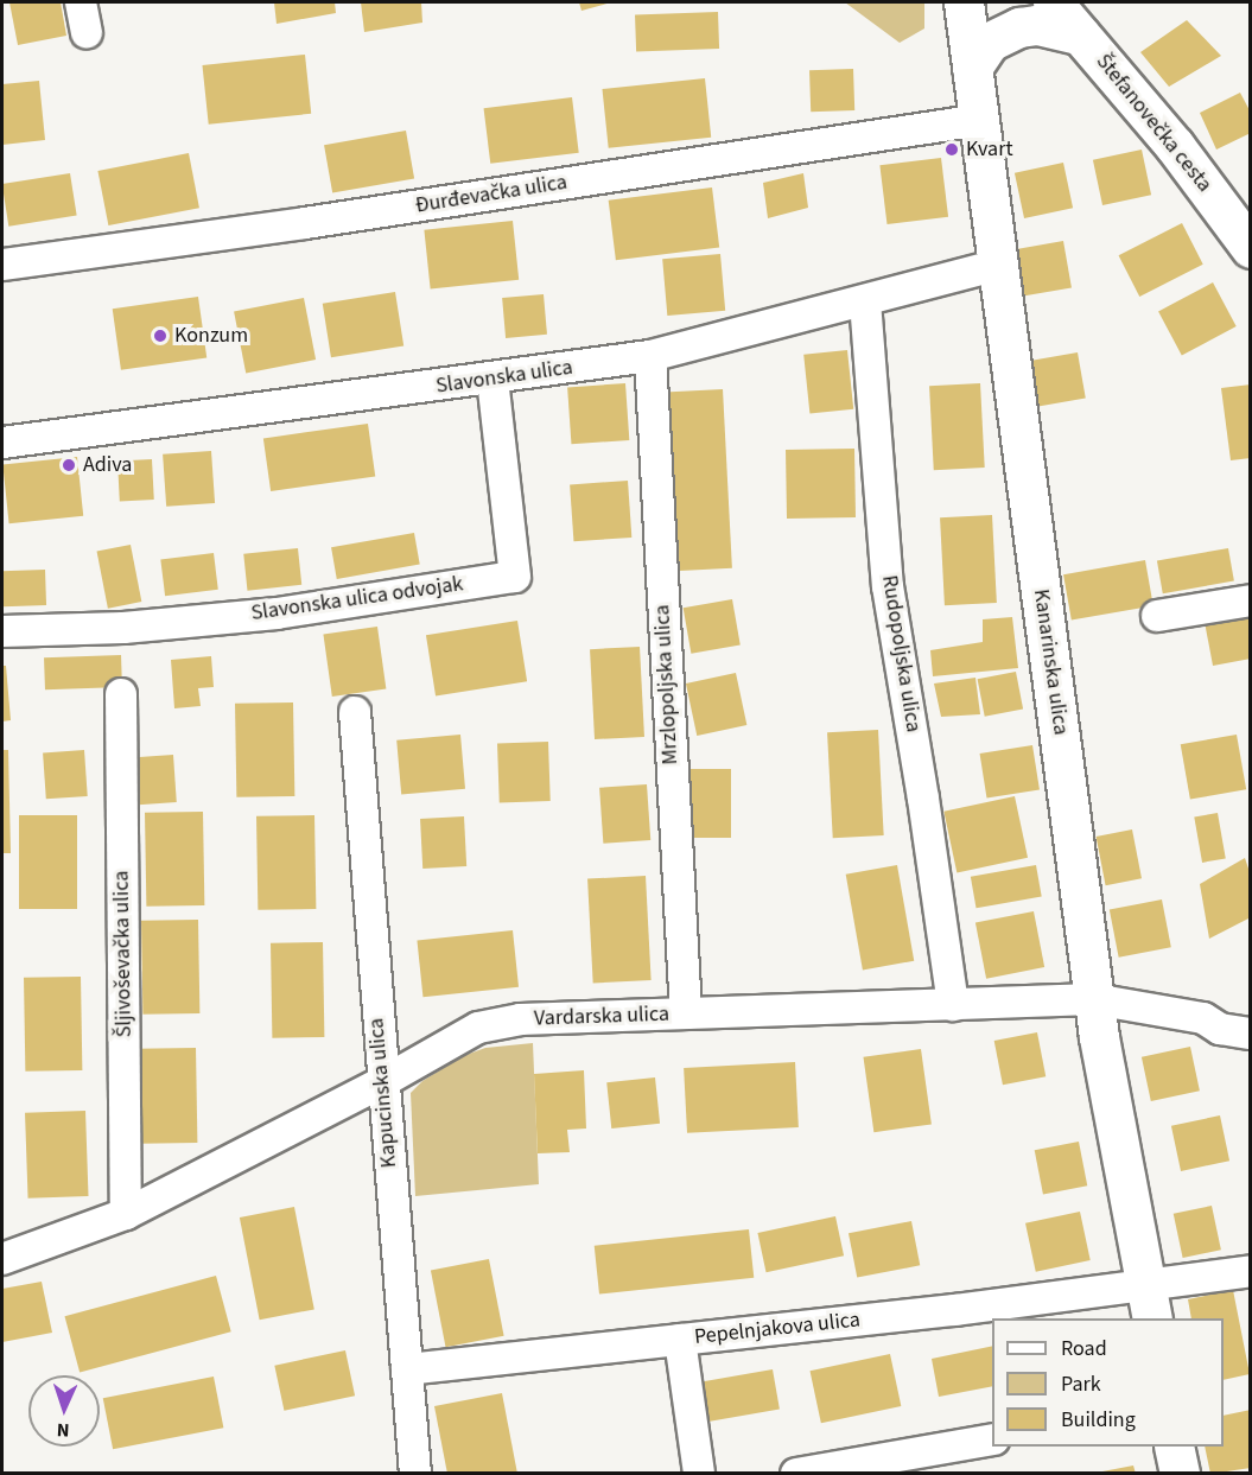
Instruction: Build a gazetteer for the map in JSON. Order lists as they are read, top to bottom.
{
  "streets": {
    "street": [
      "Štefanovečka cesta",
      "Đurđevačka ulica",
      "Slavonska ulica",
      "Slavonska ulica odvojak",
      "Rudopoljska ulica",
      "Kanarinska ulica",
      "Mrzlopoljska ulica",
      "Šljivoševačka ulica",
      "Vardarska ulica",
      "Kapucinska ulica",
      "Pepelnjakova ulica"
    ]
  },
  "crossings": [
    ["Đurđevačka ulica", "Kanarinska ulica"],
    ["Slavonska ulica", "Slavonska ulica odvojak"],
    ["Slavonska ulica", "Rudopoljska ulica"],
    ["Slavonska ulica", "Kanarinska ulica"],
    ["Slavonska ulica", "Mrzlopoljska ulica"],
    ["Rudopoljska ulica", "Vardarska ulica"],
    ["Kanarinska ulica", "Vardarska ulica"],
    ["Kanarinska ulica", "Pepelnjakova ulica"],
    ["Mrzlopoljska ulica", "Vardarska ulica"],
    ["Šljivoševačka ulica", "Vardarska ulica"],
    ["Vardarska ulica", "Kapucinska ulica"],
    ["Kapucinska ulica", "Pepelnjakova ulica"]
  ],
  "places": ["Kvart", "Konzum", "Adiva"],
  "legend": ["Road", "Park", "Building"],
  "north": "bottom"
}
